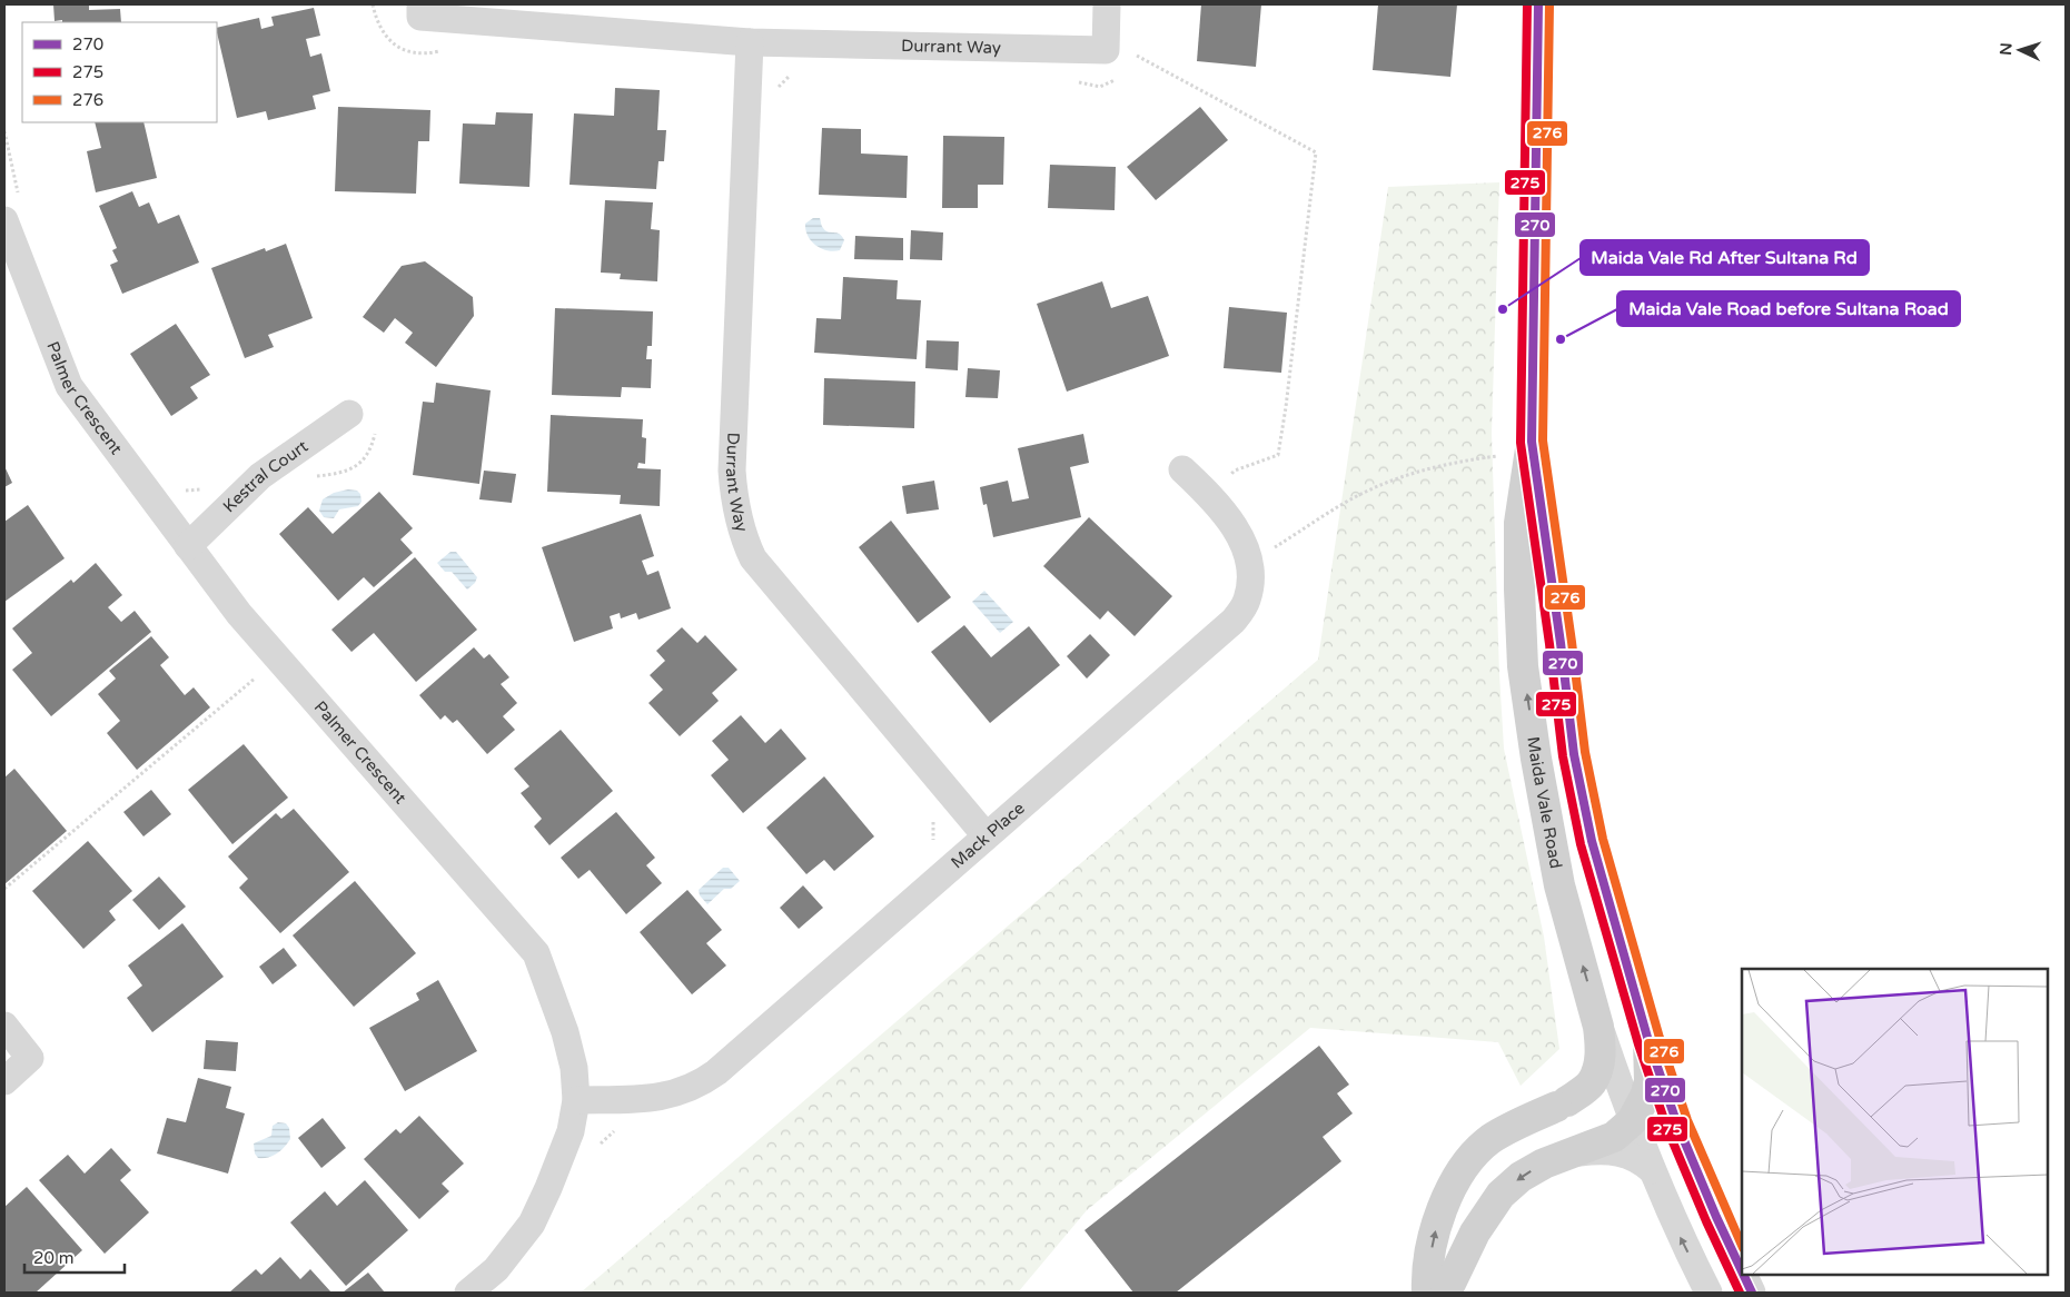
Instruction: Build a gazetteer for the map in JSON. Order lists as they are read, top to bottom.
{
  "streets": {
    "main road": ["Maida Vale Road"],
    "street": [
      "Durrant Way",
      "Palmer Crescent",
      "Kestral Court",
      "Mack Place"
    ]
  },
  "crossings": [
    ["Durrant Way", "Mack Place"],
    ["Palmer Crescent", "Kestral Court"],
    ["Palmer Crescent", "Mack Place"]
  ],
  "places": ["Maida Vale Rd After Sultana Rd", "Maida Vale Road before Sultana Road"],
  "lines": ["transit line 270", "transit line 275", "transit line 276"],
  "legend": ["270", "275", "276"],
  "scale_bar": "20 m",
  "north": "left"
}
